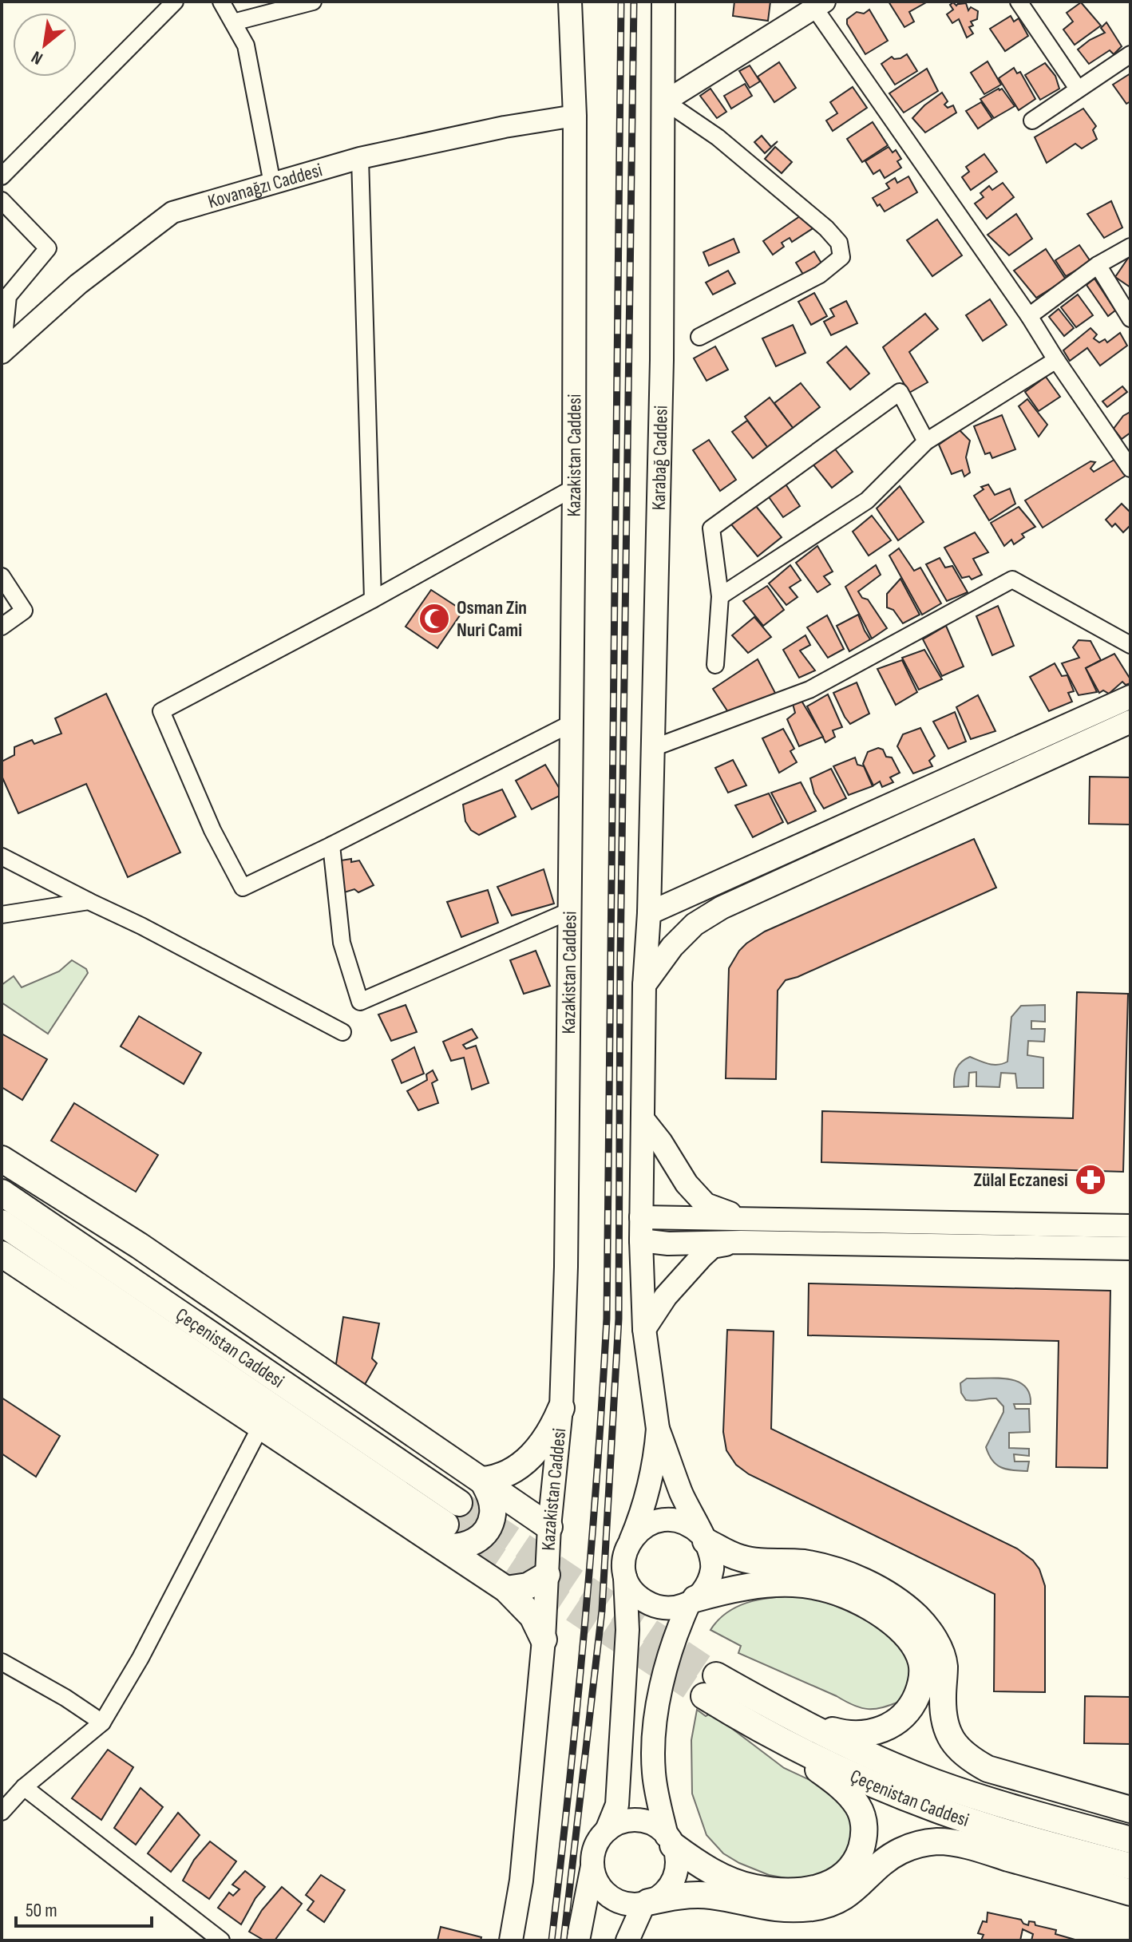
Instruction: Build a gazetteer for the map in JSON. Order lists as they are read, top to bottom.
{
  "streets": {
    "main road": ["Kazakistan Caddesi", "Karabağ Caddesi", "Çeçenistan Caddesi"],
    "street": ["Kovanağzı Caddesi"]
  },
  "crossings": [
    ["Kovanağzı Caddesi", "Kazakistan Caddesi"]
  ],
  "places": {
    "mosque": ["Osman Zin Nuri Cami"],
    "pharmacy": ["Zülal Eczanesi"]
  },
  "scale_bar": "50 m",
  "north": "bottom left"
}
